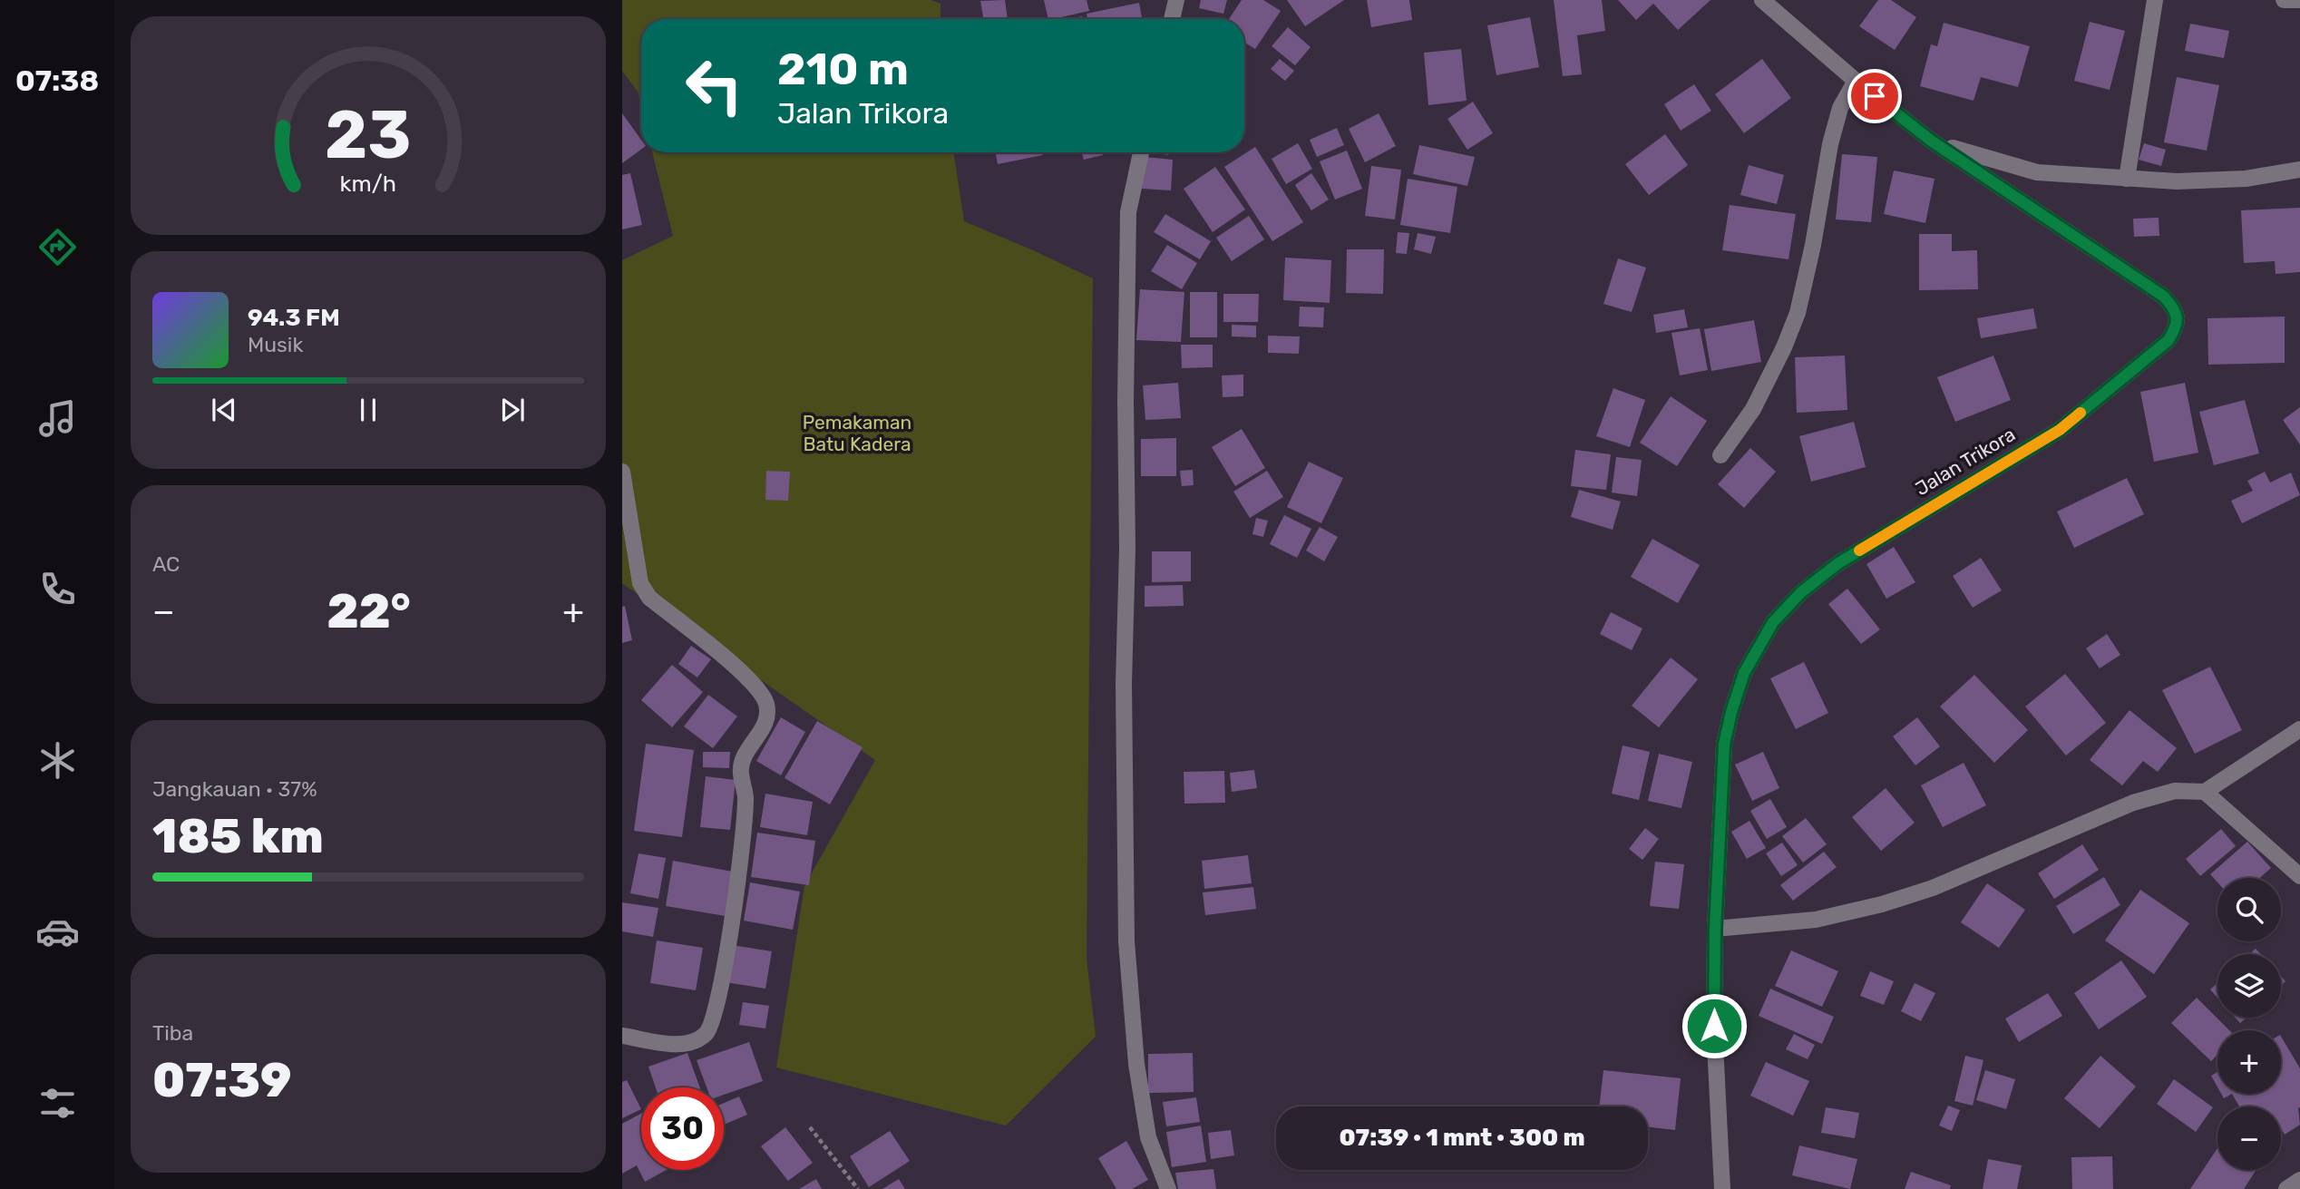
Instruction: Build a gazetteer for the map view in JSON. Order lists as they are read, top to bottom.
{
  "streets": {
    "street": ["Jalan Trikora"]
  },
  "parks": ["Pemakaman Batu Kadera"],
  "page": {
    "tabs": "07:38",
    "turn": ["210 m", "Jalan Trikora"],
    "song": ["94.3 FM", "Musik"],
    "tile": [
      "AC",
      ["Jangkauan · 37%", "185 km"],
      ["Tiba", "07:39"]
    ],
    "heat": ["−", "22°", "+"],
    "map_buttons": ["+", "−"],
    "limit": "30",
    "trip": "07:39 · 1 mnt · 300 m",
    "gauge": ["23", "km/h"]
  }
}
